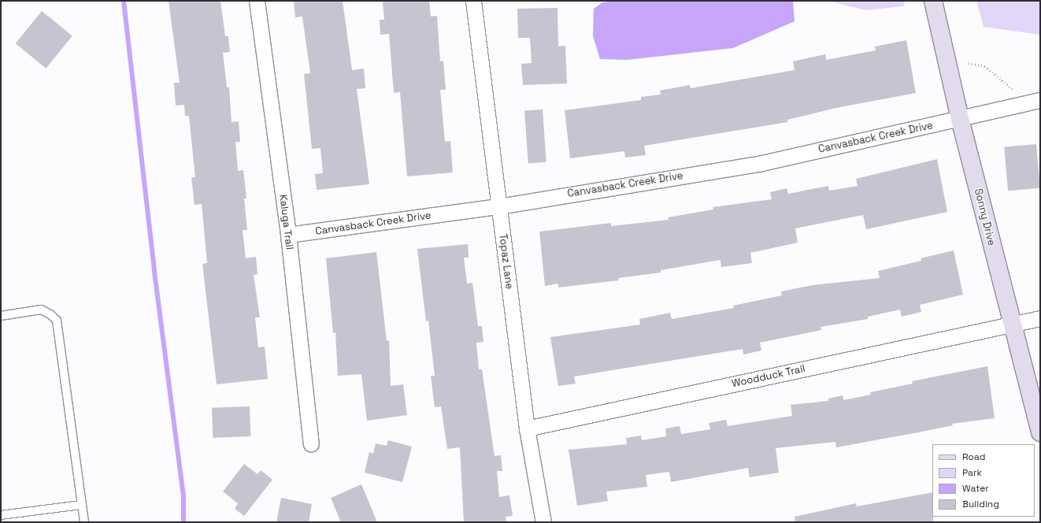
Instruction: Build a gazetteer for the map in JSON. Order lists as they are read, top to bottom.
{
  "streets": {
    "street": [
      "Canvasback Creek Drive",
      "Sonny Drive",
      "Kaluga Trail",
      "Topaz Lane",
      "Woodduck Trail"
    ]
  },
  "crossings": [
    ["Canvasback Creek Drive", "Sonny Drive"],
    ["Canvasback Creek Drive", "Kaluga Trail"],
    ["Canvasback Creek Drive", "Topaz Lane"],
    ["Sonny Drive", "Woodduck Trail"],
    ["Topaz Lane", "Woodduck Trail"]
  ],
  "legend": [
    "Road",
    "Park",
    "Water",
    "Building"
  ]
}
